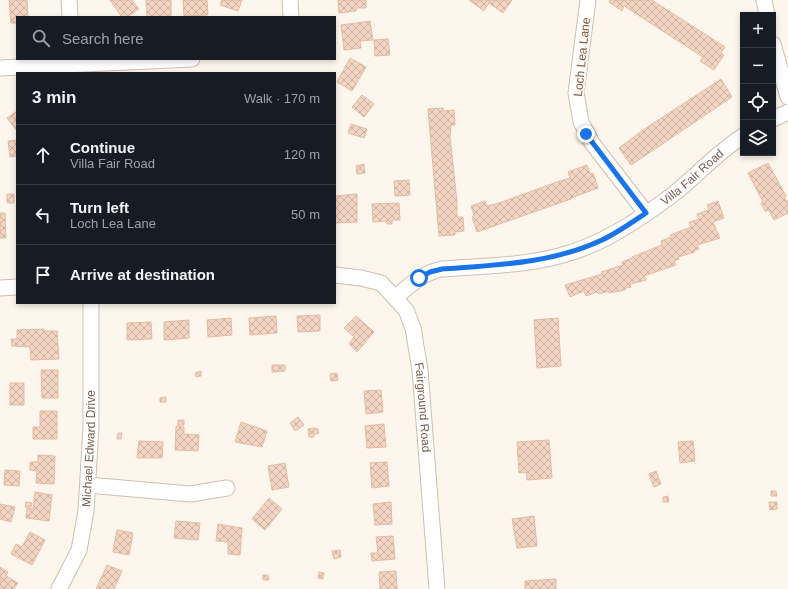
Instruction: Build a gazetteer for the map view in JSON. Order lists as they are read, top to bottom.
{
  "streets": {
    "street": [
      "Loch Lea Lane",
      "Villa Fair Road",
      "Fairground Road",
      "Michael Edward Drive"
    ]
  },
  "crossings": [
    ["Loch Lea Lane", "Villa Fair Road"],
    ["Villa Fair Road", "Fairground Road"]
  ],
  "page": {
    "map_buttons": ["+", "−"],
    "search": "Search here",
    "heading": ["3 min", "Walk · 170 m"],
    "list": [
      ["Continue", "Villa Fair Road", "120 m"],
      ["Turn left", "Loch Lea Lane", "50 m"],
      "Arrive at destination"
    ]
  }
}
